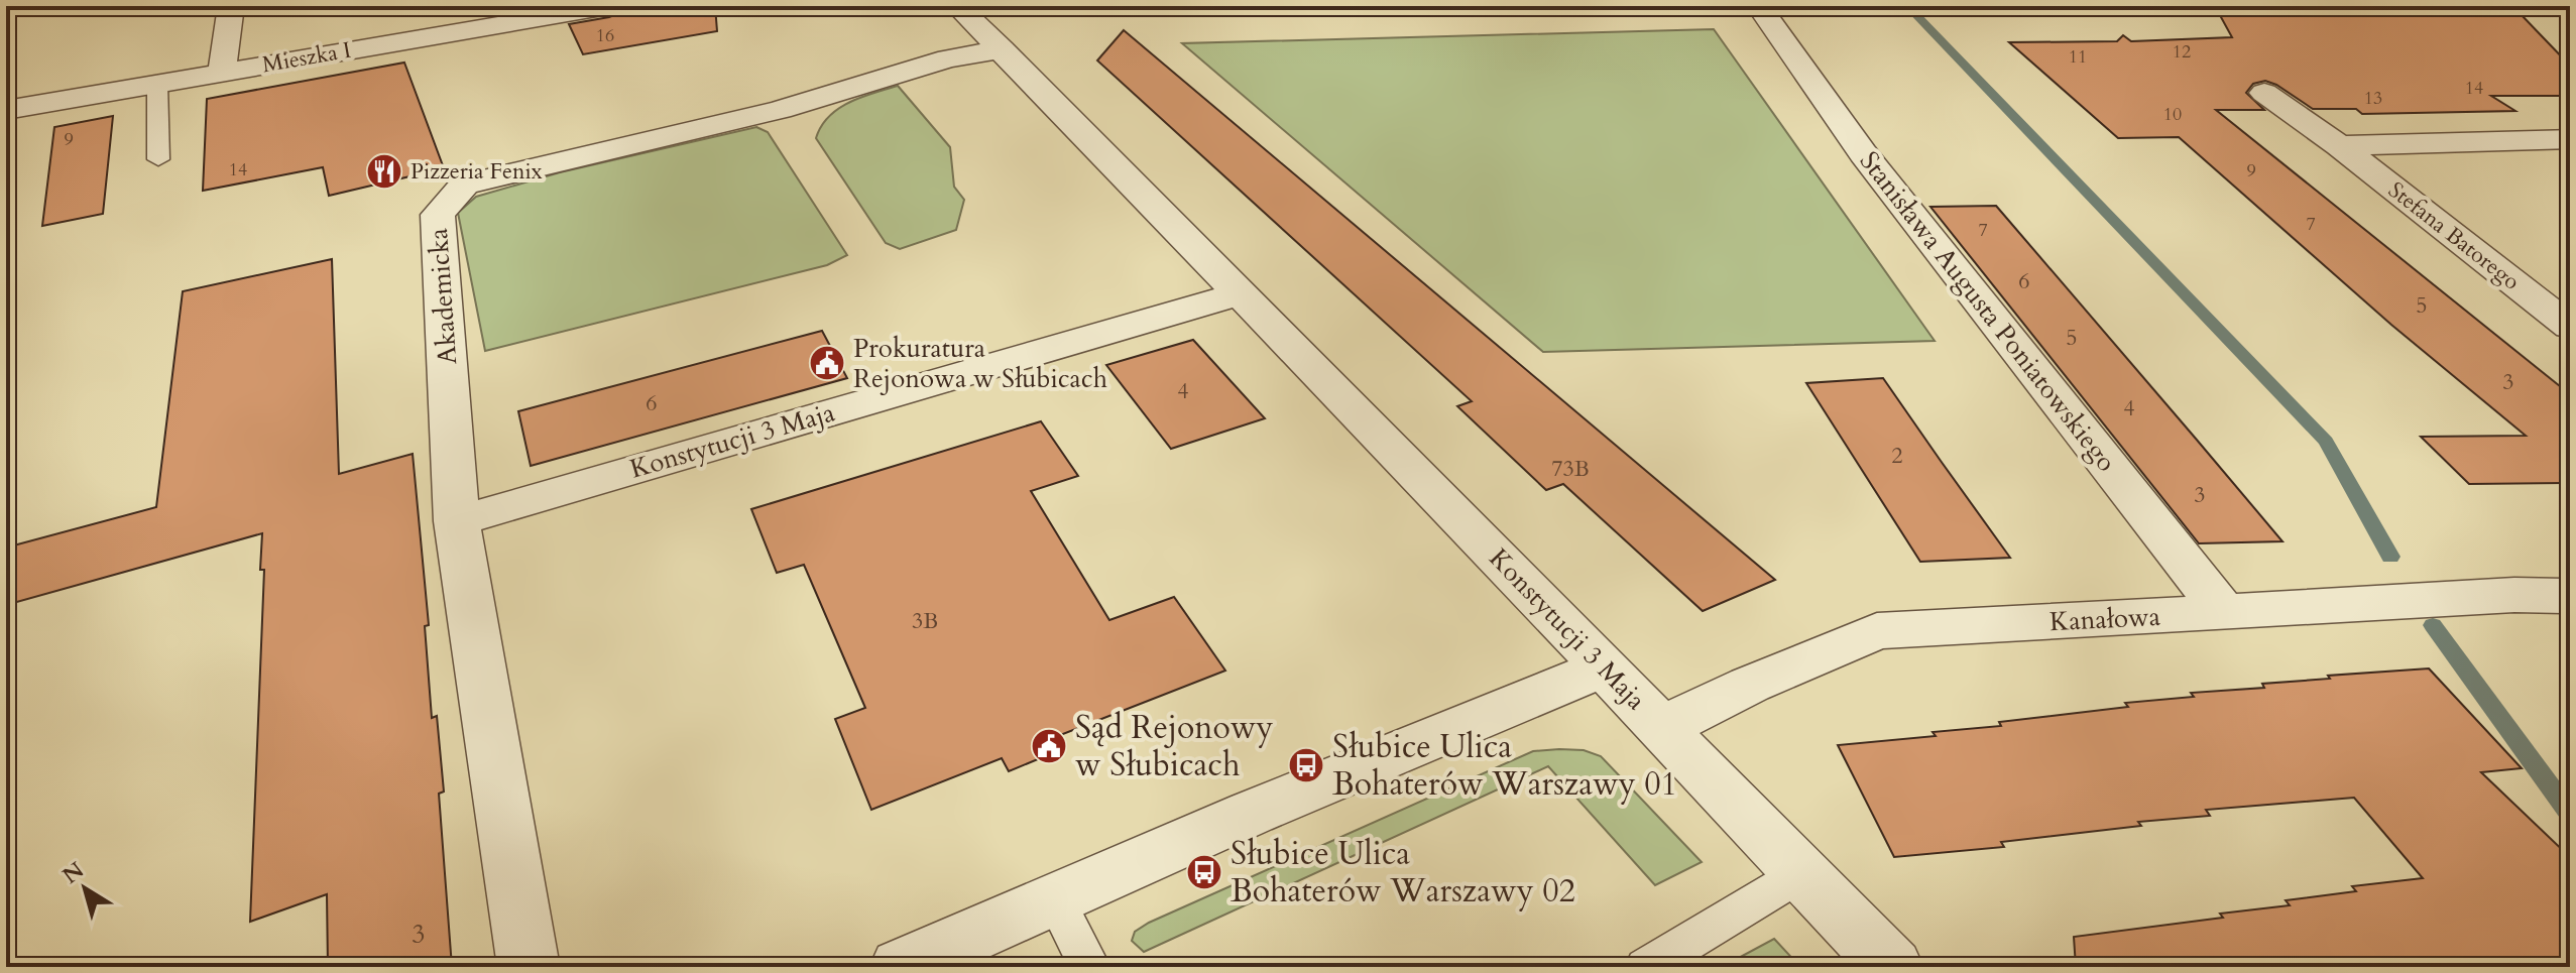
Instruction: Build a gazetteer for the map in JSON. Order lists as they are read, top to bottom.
{
  "streets": {
    "street": [
      "Mieszka I",
      "Stefana Batorego",
      "Akademicka",
      "Stanisława Augusta Poniatowskiego",
      "Konstytucji 3 Maja",
      "Kanałowa"
    ]
  },
  "crossings": [
    ["Akademicka", "Konstytucji 3 Maja"],
    ["Stanisława Augusta Poniatowskiego", "Kanałowa"],
    ["Konstytucji 3 Maja", "Kanałowa"]
  ],
  "places": {
    "restaurant": ["Pizzeria Fenix"],
    "public building": ["Prokuratura Rejonowa w Słubicach", "Sąd Rejonowy w Słubicach"],
    "bus stop": ["Słubice Ulica Bohaterów Warszawy 01", "Słubice Ulica Bohaterów Warszawy 02"]
  },
  "house_numbers": [
    "16",
    "12",
    "11",
    "14",
    "13",
    "10",
    "9",
    "14",
    "9",
    "7",
    "7",
    "6",
    "5",
    "5",
    "3",
    "4",
    "6",
    "4",
    "2",
    "73B",
    "3",
    "3B",
    "3"
  ],
  "north": "top left"
}
